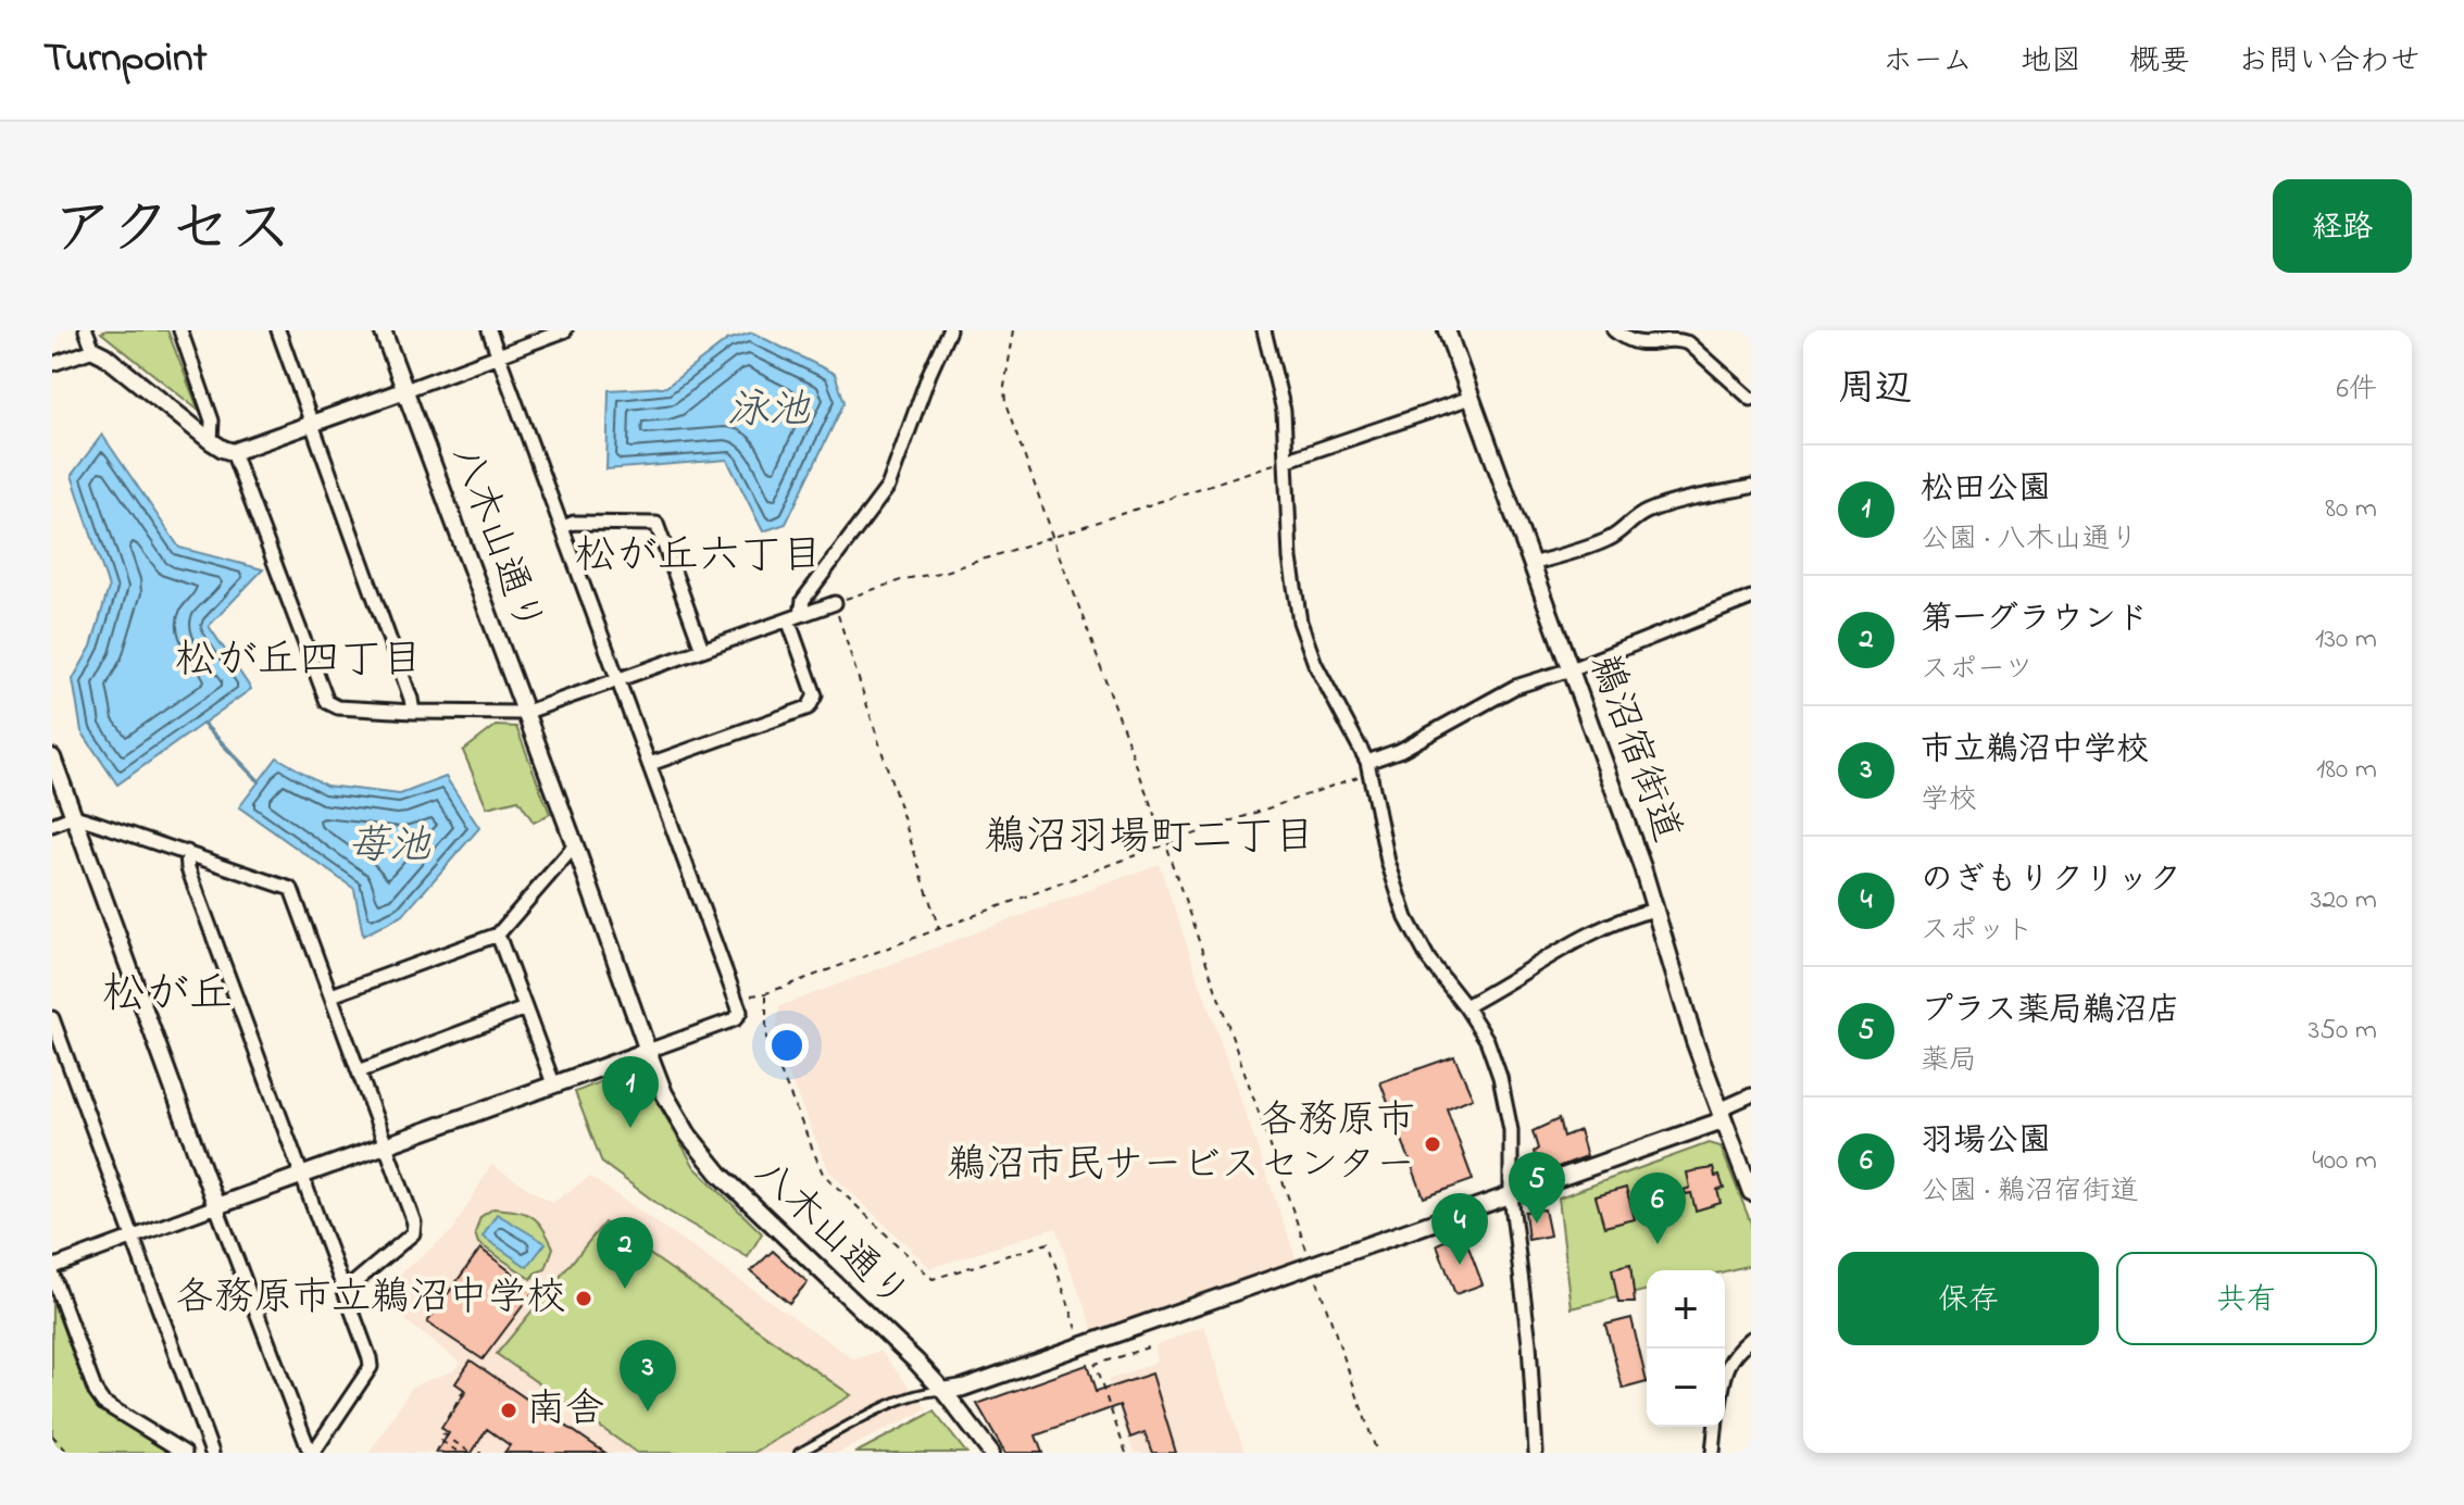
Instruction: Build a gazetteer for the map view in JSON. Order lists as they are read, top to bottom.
{
  "streets": {
    "street": ["八木山通り", "鵜沼宿街道"]
  },
  "districts": [
    "松が丘六丁目",
    "松が丘四丁目",
    "鵜沼羽場町二丁目",
    "松が丘"
  ],
  "water": ["泳池", "苺池"],
  "places": ["各務原市 鵜沼市民サービスセンター", "各務原市立鵜沼中学校", "南舎"],
  "page": {
    "header": "Turnpoint",
    "nav": [
      "ホーム",
      "地図",
      "概要",
      "お問い合わせ"
    ],
    "title": "アクセス",
    "buttons": [
      "経路",
      ["保存", "共有"]
    ],
    "heading": ["周辺", "6件"],
    "list": [
      {
        "mark": "1",
        "name": "松田公園",
        "note": "公園 · 八木山通り",
        "value": "80 m"
      },
      {
        "mark": "2",
        "name": "第一グラウンド",
        "note": "スポーツ",
        "value": "130 m"
      },
      {
        "mark": "3",
        "name": "市立鵜沼中学校",
        "note": "学校",
        "value": "180 m"
      },
      {
        "mark": "4",
        "name": "のぎもりクリック",
        "note": "スポット",
        "value": "320 m"
      },
      {
        "mark": "5",
        "name": "プラス薬局鵜沼店",
        "note": "薬局",
        "value": "350 m"
      },
      {
        "mark": "6",
        "name": "羽場公園",
        "note": "公園 · 鵜沼宿街道",
        "value": "400 m"
      }
    ],
    "pins": [
      "1",
      "5",
      "6",
      "4",
      "2",
      "3"
    ],
    "map_buttons": ["+", "−"]
  }
}
